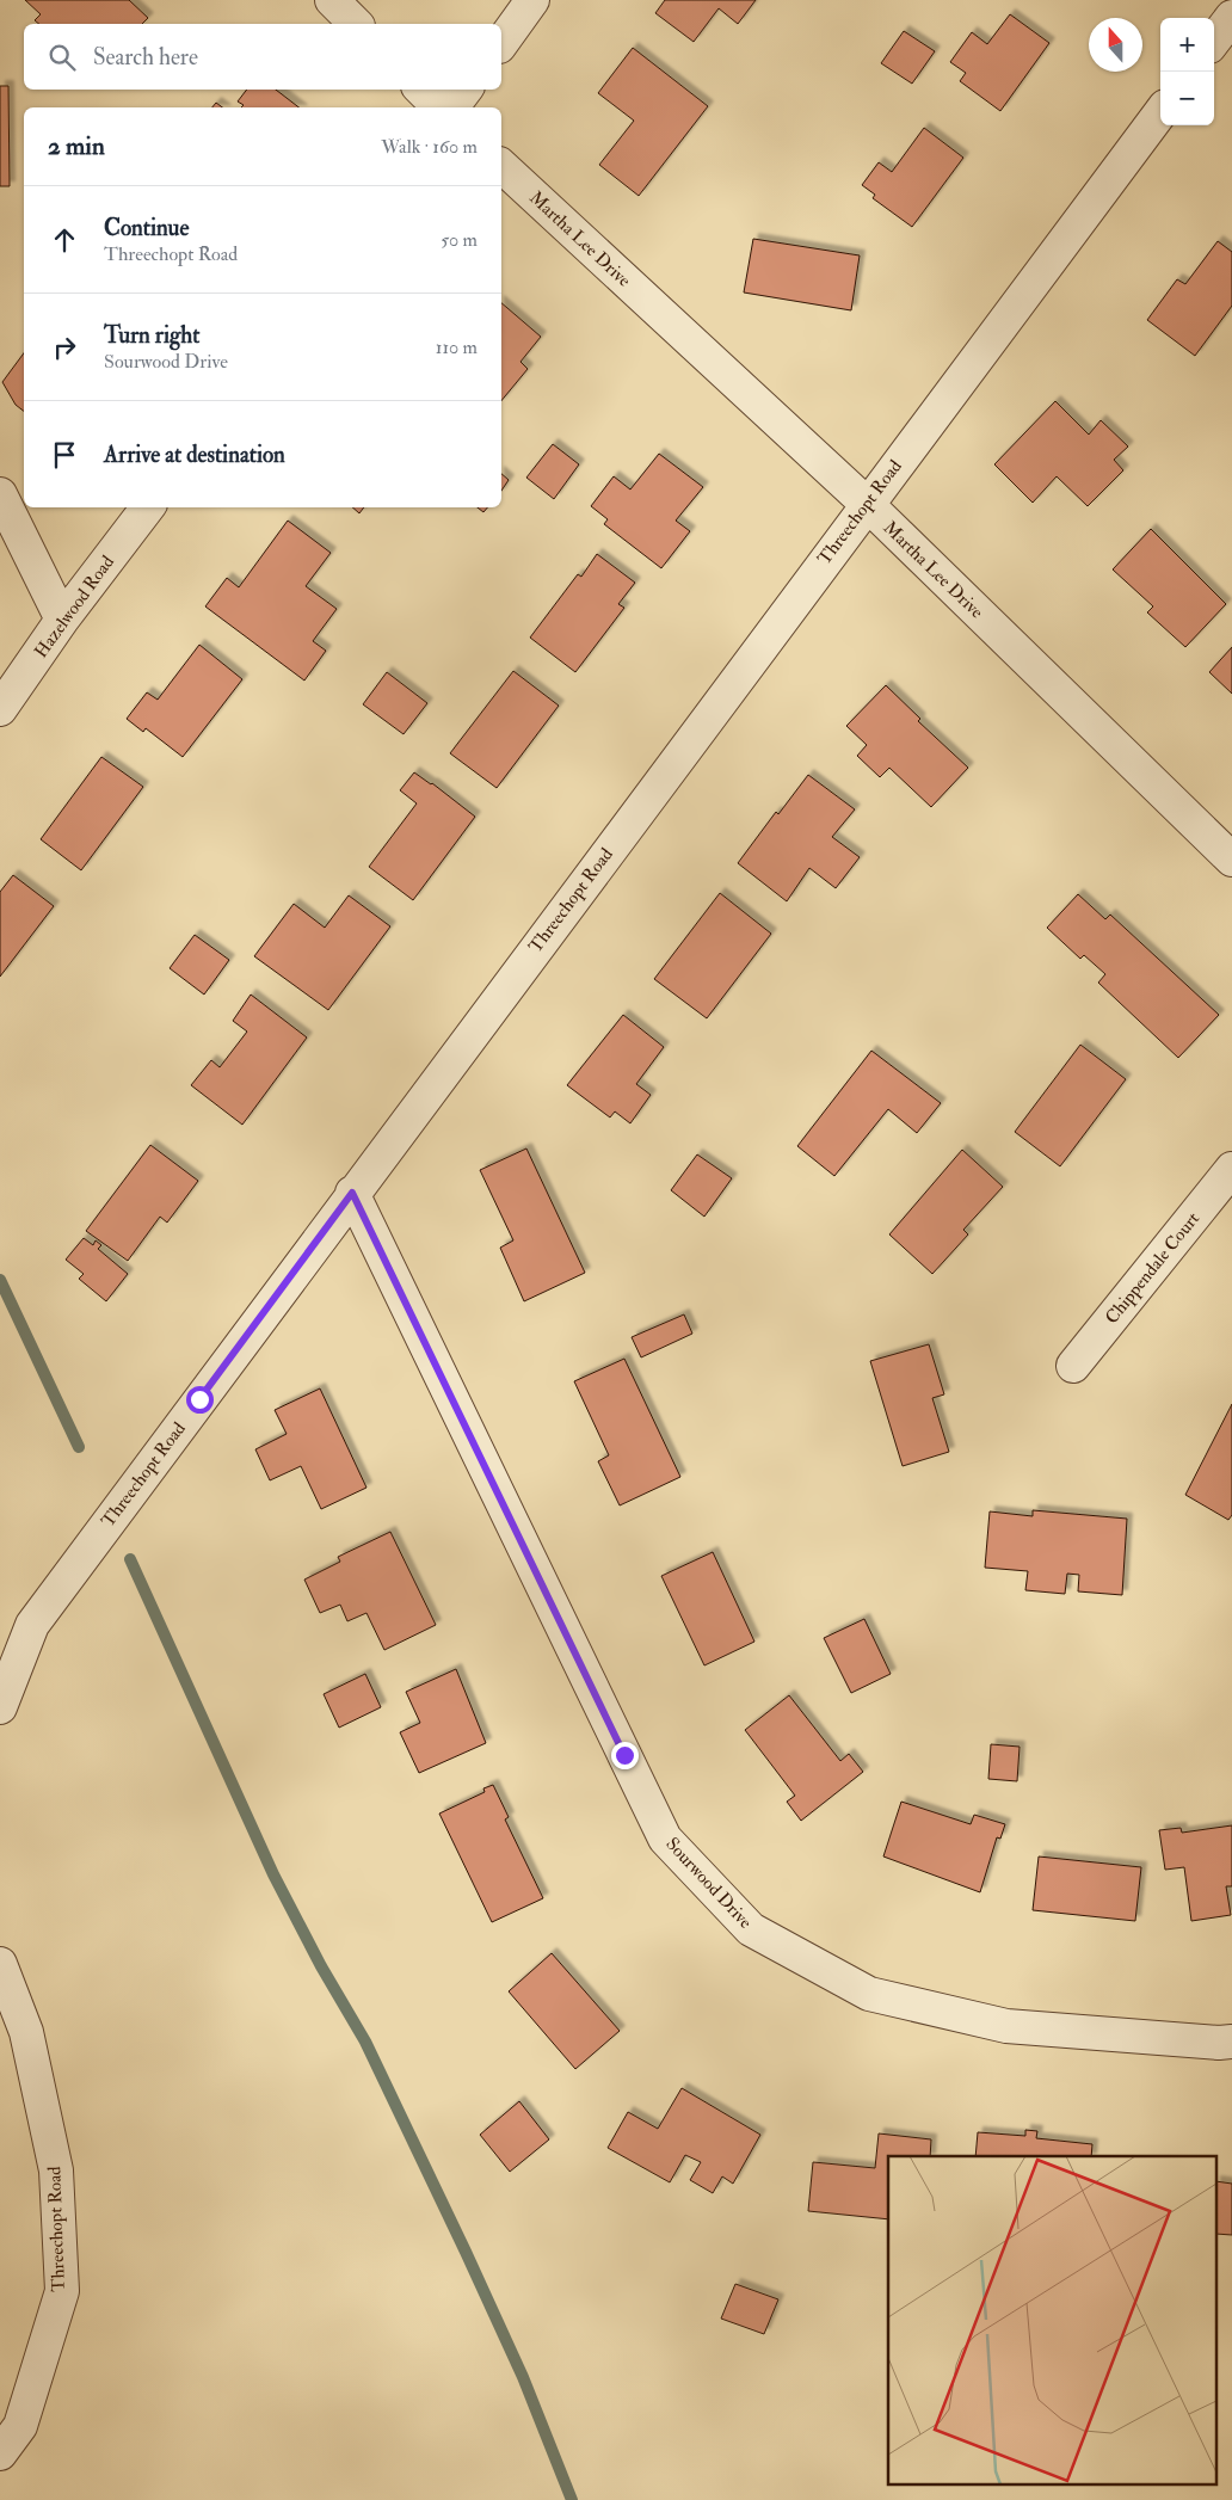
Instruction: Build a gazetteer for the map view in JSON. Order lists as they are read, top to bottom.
{
  "streets": {
    "street": [
      "Martha Lee Drive",
      "Threechopt Road",
      "Hazelwood Road",
      "Chippendale Court",
      "Sourwood Drive"
    ]
  },
  "crossings": [
    ["Martha Lee Drive", "Threechopt Road"],
    ["Threechopt Road", "Sourwood Drive"]
  ],
  "north": "top",
  "page": {
    "map_buttons": ["+", "−"],
    "search": "Search here",
    "heading": ["2 min", "Walk · 160 m"],
    "list": [
      ["Continue", "Threechopt Road", "50 m"],
      ["Turn right", "Sourwood Drive", "110 m"],
      "Arrive at destination"
    ]
  }
}
